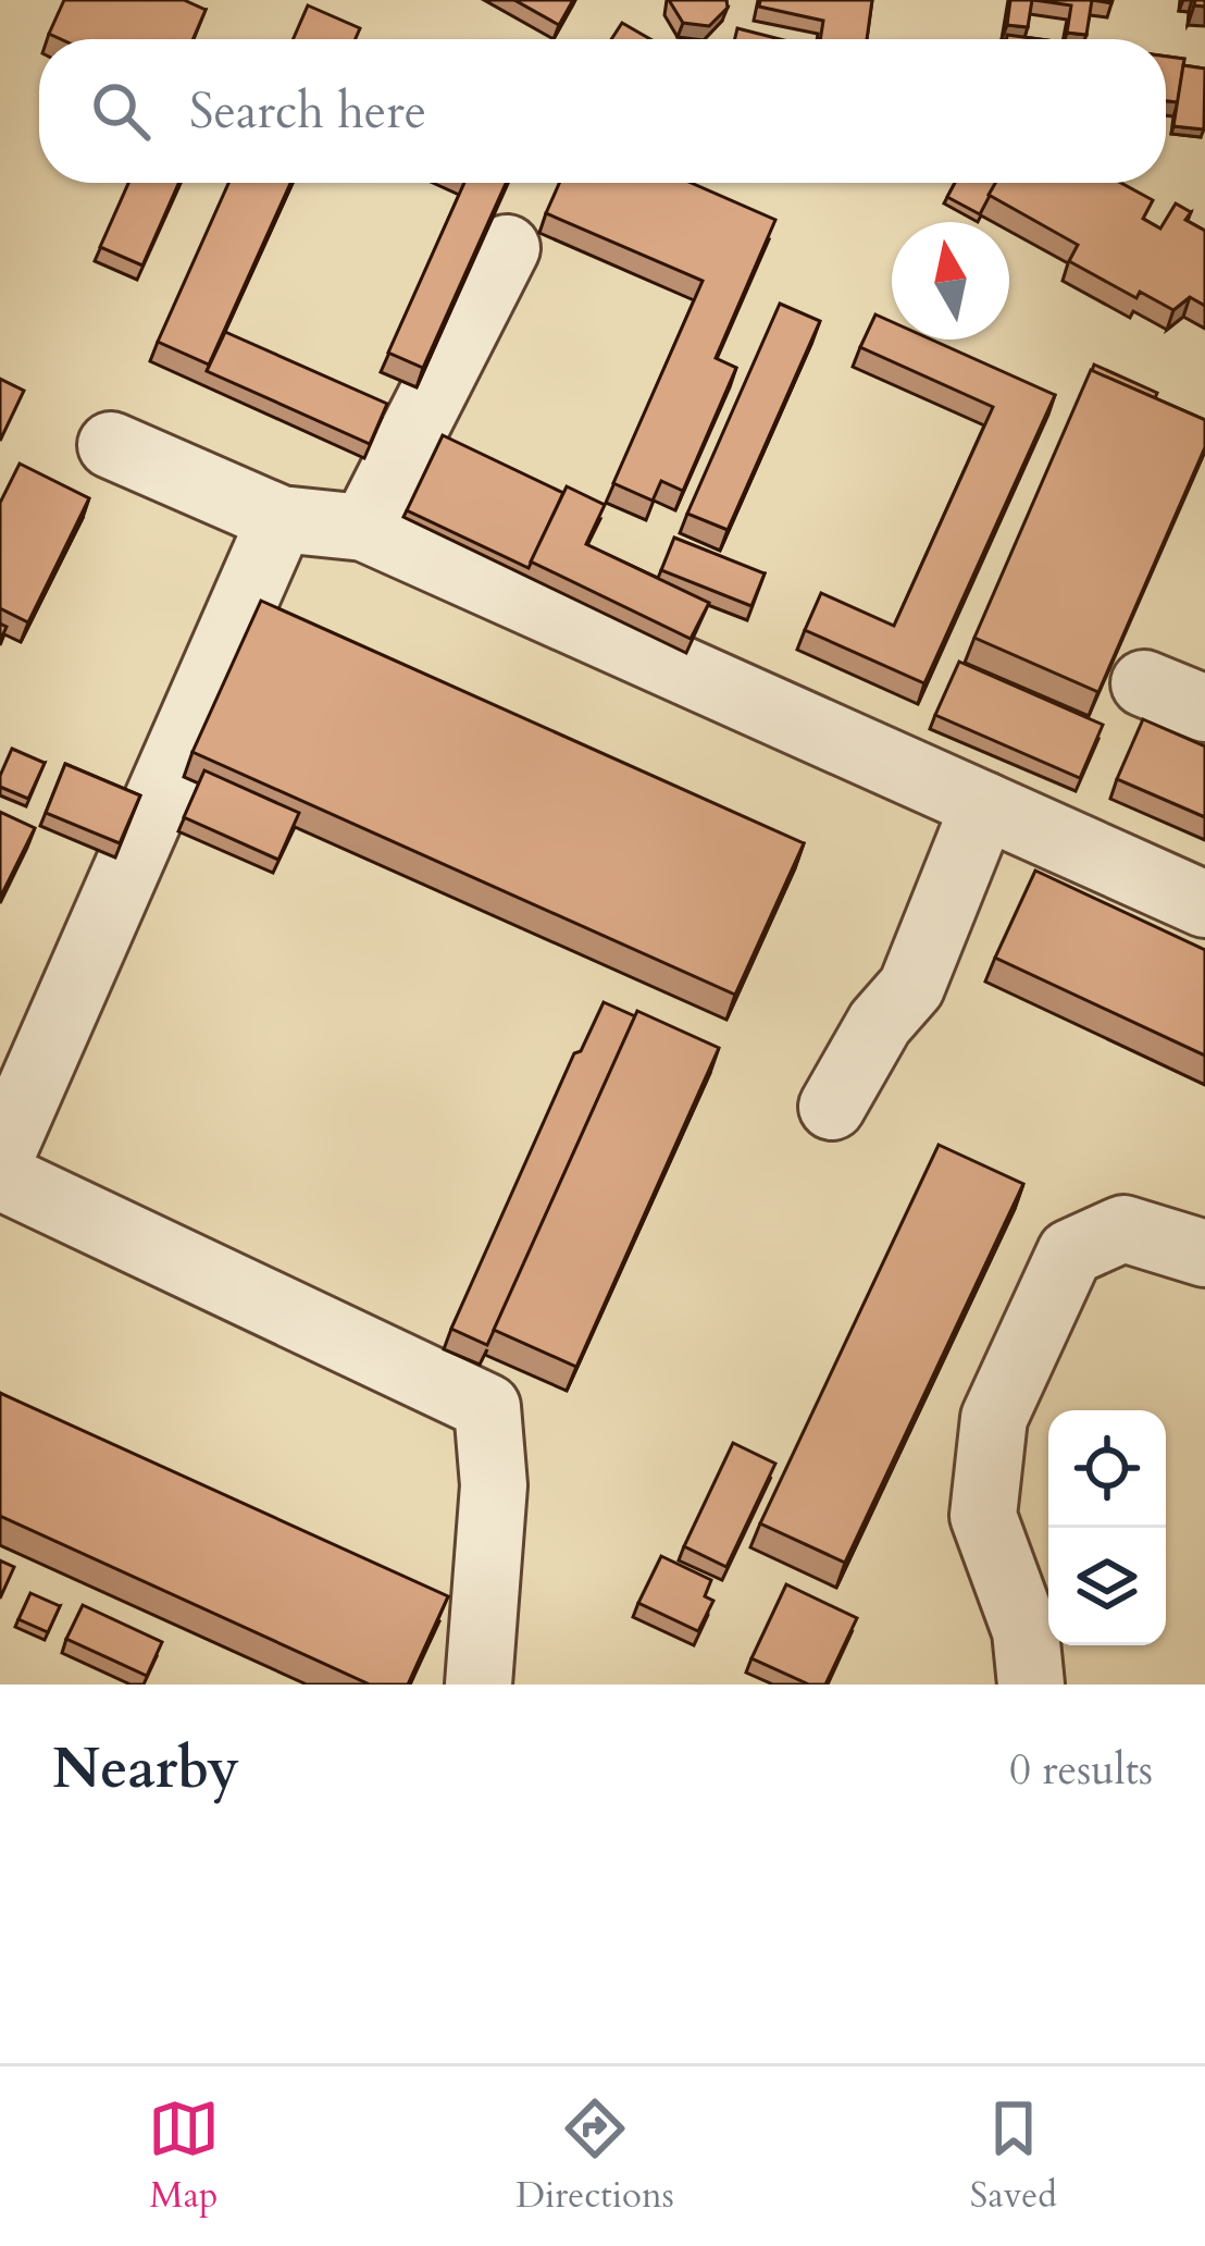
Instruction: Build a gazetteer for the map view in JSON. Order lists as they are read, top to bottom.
{
  "north": "top",
  "page": {
    "search": "Search here",
    "heading": ["Nearby", "0 results"],
    "nav": ["Map", "Directions", "Saved"]
  }
}
